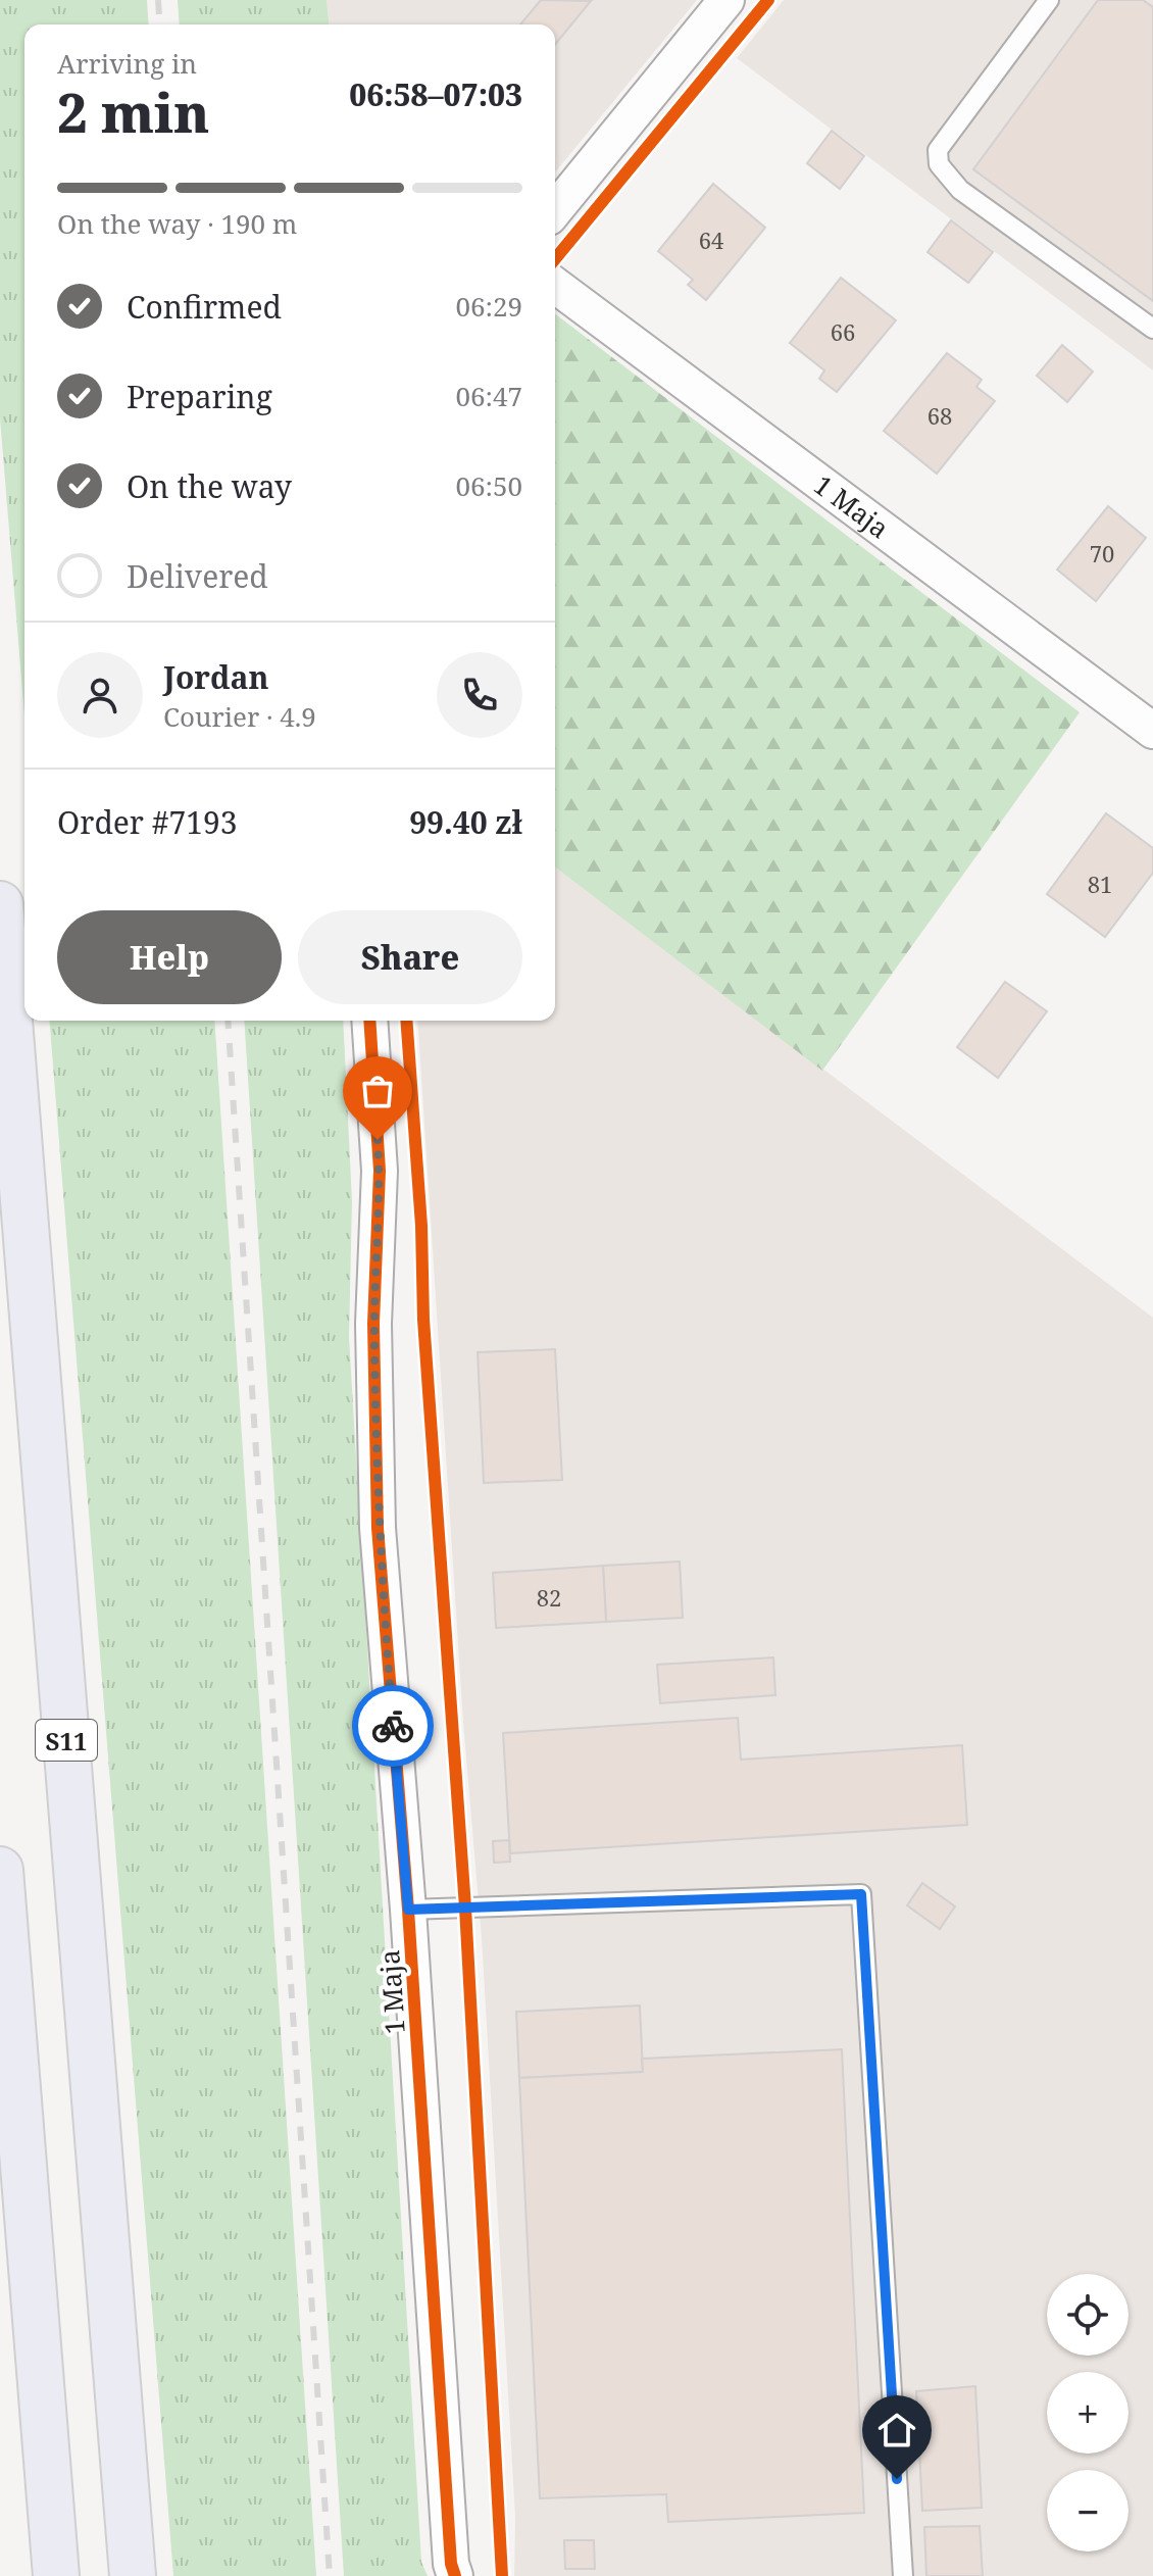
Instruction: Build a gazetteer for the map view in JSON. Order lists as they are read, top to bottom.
{
  "streets": {
    "highway": ["S11"],
    "street": ["1 Maja"]
  },
  "house_numbers": [
    "64",
    "66",
    "68",
    "70",
    "81",
    "82"
  ],
  "page": {
    "heading": ["2 min", "Arriving in", "06:58–07:03"],
    "panel": [
      "Jordan",
      "Courier · 4.9",
      "Order #7193",
      "99.40 zł"
    ],
    "bar": "On the way · 190 m",
    "list": [
      ["Confirmed", "06:29"],
      ["Preparing", "06:47"],
      ["On the way", "06:50"],
      "Delivered"
    ],
    "buttons": ["Help", "Share"],
    "map_buttons": ["+", "−"]
  }
}
